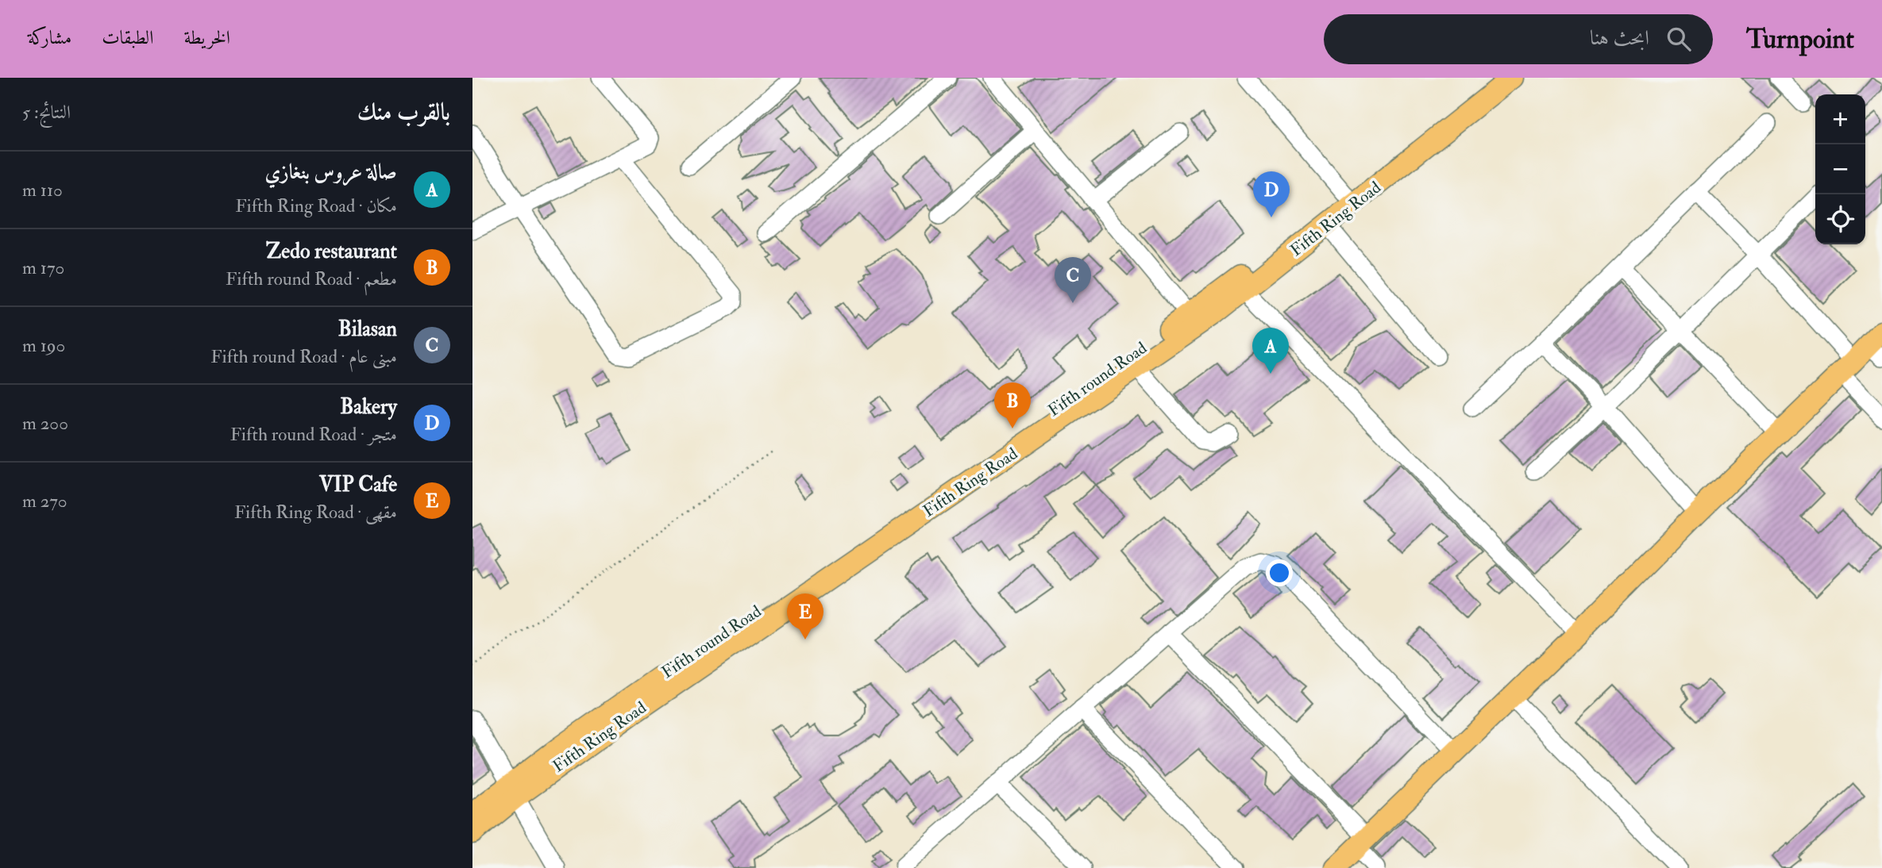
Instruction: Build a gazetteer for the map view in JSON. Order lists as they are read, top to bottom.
{
  "streets": {
    "main road": ["Fifth Ring Road", "Fifth round Road"]
  },
  "crossings": [
    ["Fifth Ring Road", "Fifth round Road"]
  ],
  "page": {
    "header": "Turnpoint",
    "search": "ابحث هنا",
    "nav": ["الخريطة", "الطبقات", "مشاركة"],
    "heading": ["بالقرب منك", "النتائج: 5"],
    "map_buttons": ["+", "−"],
    "list": [
      {
        "mark": "A",
        "name": "صالة عروس بنغازي",
        "note": "مكان · Fifth Ring Road",
        "value": "110 m"
      },
      {
        "mark": "B",
        "name": "Zedo restaurant",
        "note": "مطعم · Fifth round Road",
        "value": "170 m"
      },
      {
        "mark": "C",
        "name": "Bilasan",
        "note": "مبنى عام · Fifth round Road",
        "value": "190 m"
      },
      {
        "mark": "D",
        "name": "Bakery",
        "note": "متجر · Fifth round Road",
        "value": "200 m"
      },
      {
        "mark": "E",
        "name": "VIP Cafe",
        "note": "مقهى · Fifth Ring Road",
        "value": "270 m"
      }
    ],
    "pins": [
      "D",
      "C",
      "A",
      "B",
      "E"
    ]
  }
}
